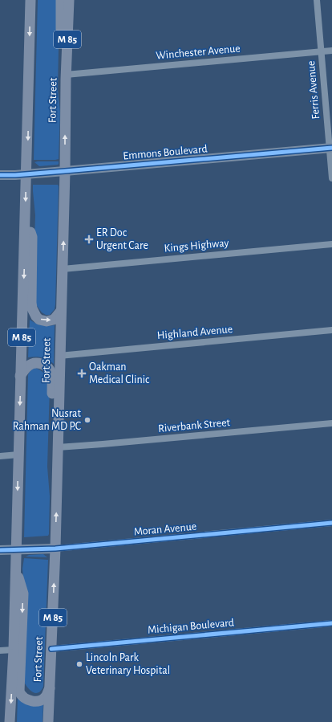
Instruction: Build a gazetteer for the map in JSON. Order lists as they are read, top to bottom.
{
  "streets": {
    "main road": ["M 85", "Fort Street"],
    "street": [
      "Winchester Avenue",
      "Ferris Avenue",
      "Emmons Boulevard",
      "Kings Highway",
      "Highland Avenue",
      "Riverbank Street",
      "Moran Avenue",
      "Michigan Boulevard"
    ]
  },
  "crossings": [
    ["M 85", "Emmons Boulevard"],
    ["Winchester Avenue", "Ferris Avenue"],
    ["Winchester Avenue", "Fort Street"],
    ["Ferris Avenue", "Emmons Boulevard"],
    ["Fort Street", "Emmons Boulevard"],
    ["Fort Street", "Kings Highway"],
    ["Fort Street", "Highland Avenue"],
    ["Fort Street", "Riverbank Street"],
    ["Fort Street", "Moran Avenue"],
    ["Fort Street", "Michigan Boulevard"]
  ],
  "places": {
    "health": ["ER Doc Urgent Care", "Oakman Medical Clinic"],
    "other": ["Nusrat Rahman MD P.C", "Lincoln Park Veterinary Hospital"]
  }
}
